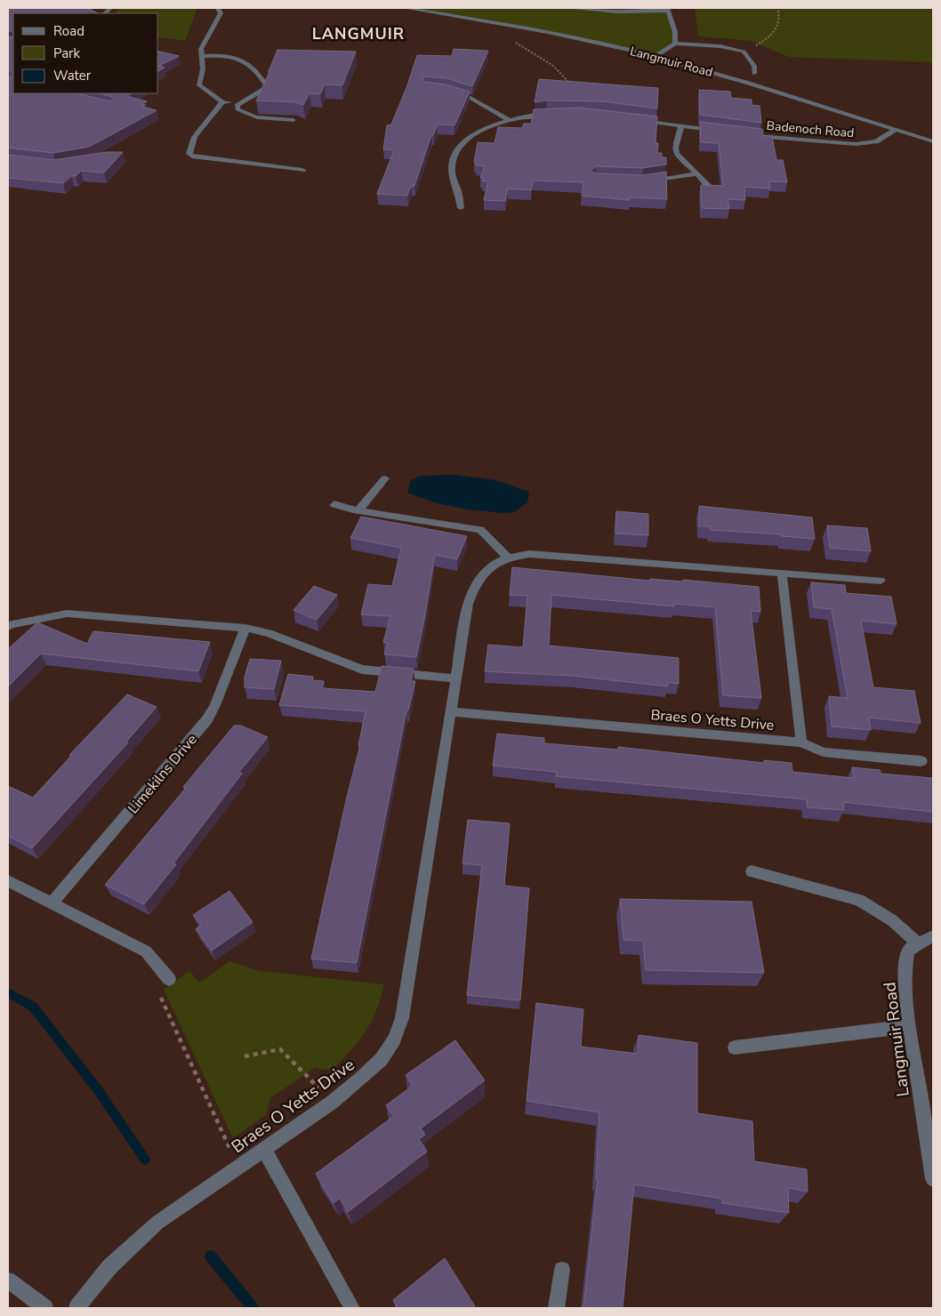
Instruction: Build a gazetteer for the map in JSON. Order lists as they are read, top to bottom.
{
  "streets": {
    "street": [
      "Langmuir Road",
      "Badenoch Road",
      "Braes O Yetts Drive",
      "Limekilns Drive"
    ]
  },
  "crossings": [
    ["Langmuir Road", "Badenoch Road"]
  ],
  "districts": ["LANGMUIR"],
  "legend": ["Road", "Park", "Water"]
}
